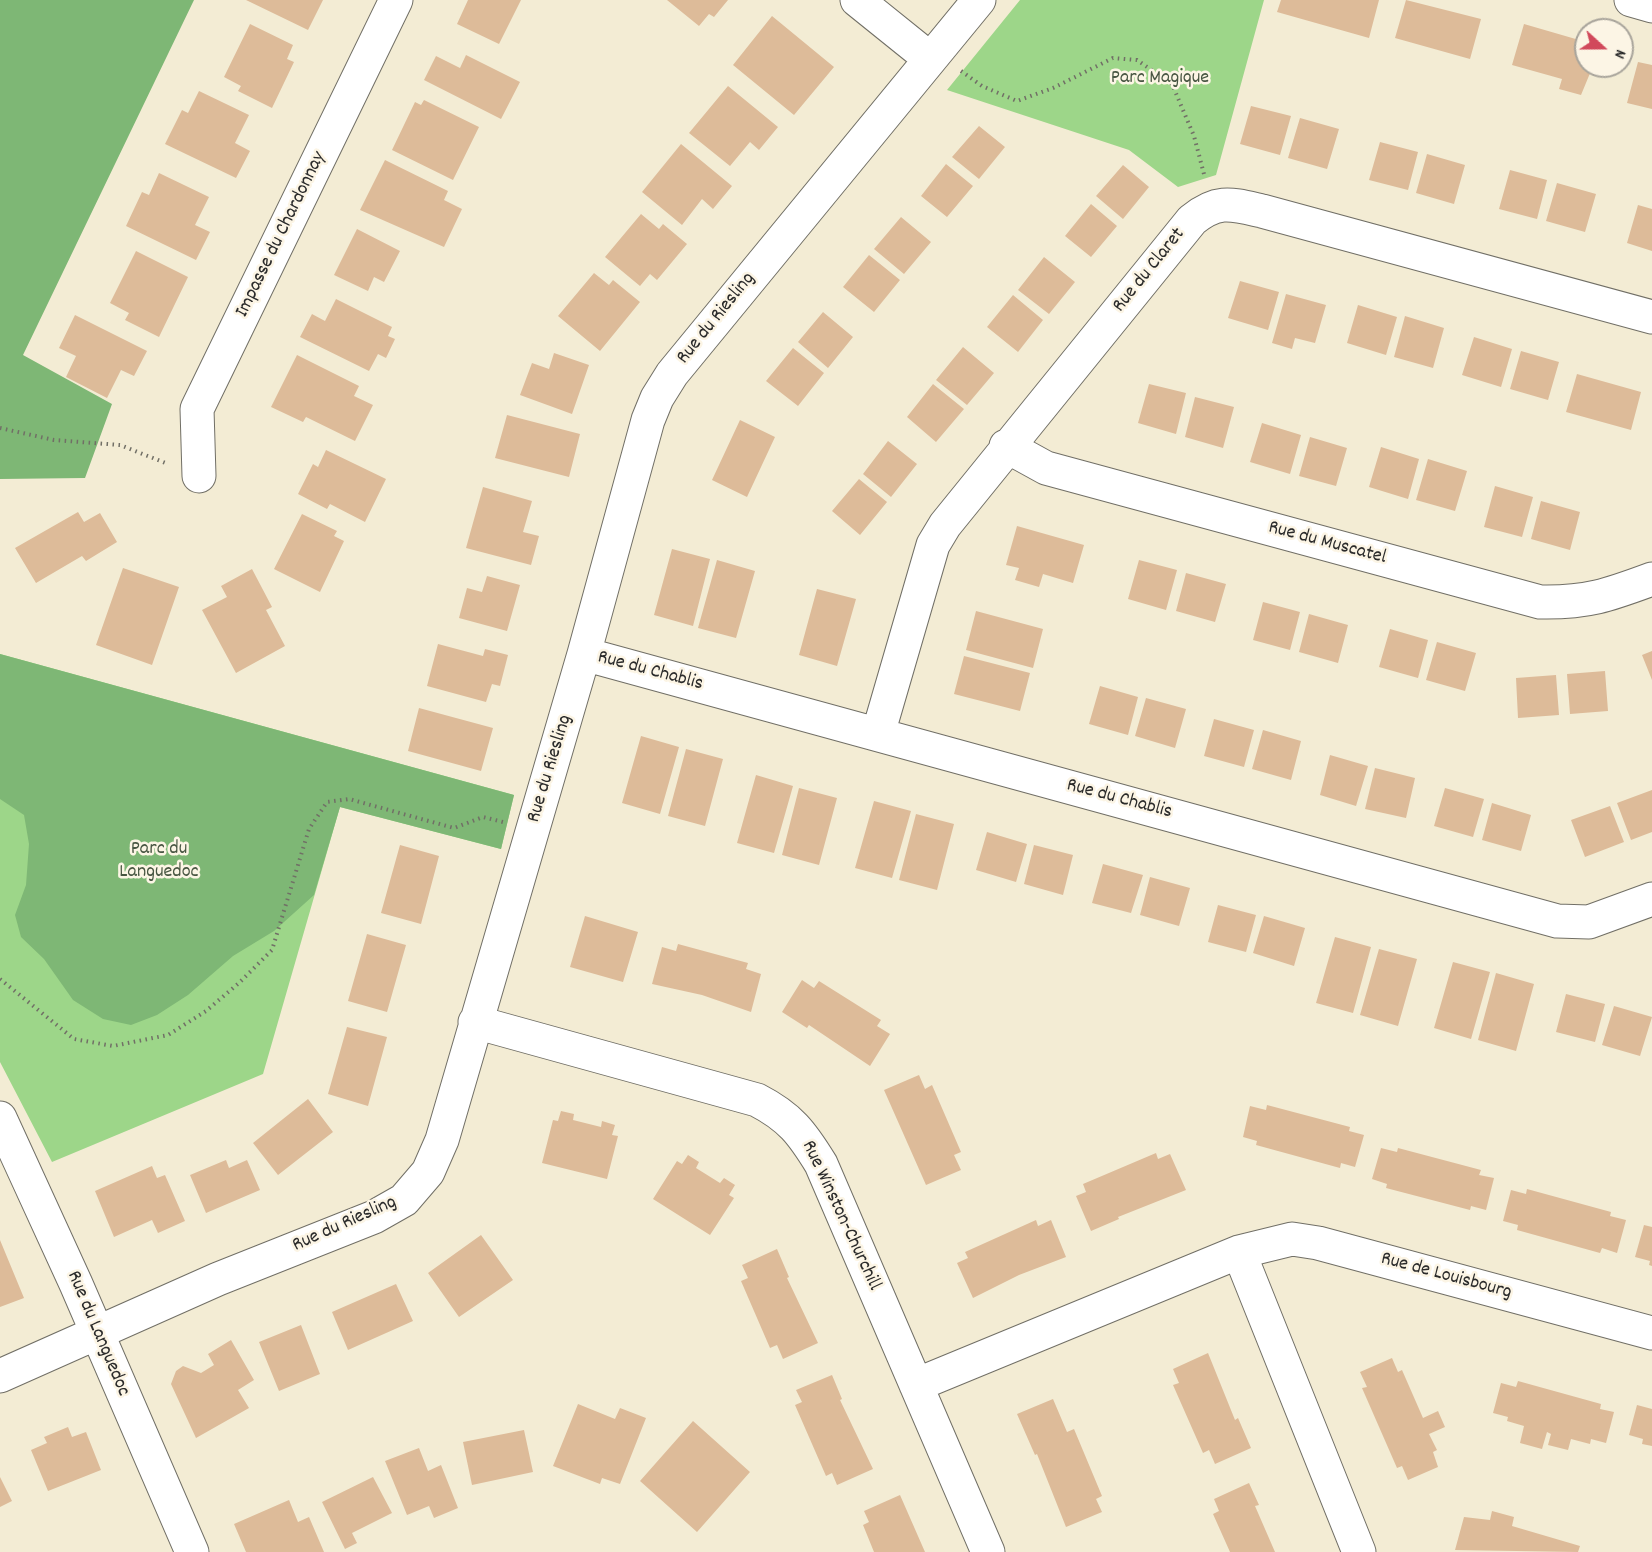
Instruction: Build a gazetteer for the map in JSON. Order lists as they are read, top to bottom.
{
  "streets": {
    "street": [
      "Impasse du Chardonnay",
      "Rue du Claret",
      "Rue du Riesling",
      "Rue du Muscatel",
      "Rue du Chablis",
      "Rue Winston-Churchill",
      "Rue de Louisbourg",
      "Rue du Languedoc"
    ]
  },
  "crossings": [
    ["Rue du Claret", "Rue du Muscatel"],
    ["Rue du Claret", "Rue du Chablis"],
    ["Rue du Riesling", "Rue du Chablis"],
    ["Rue du Riesling", "Rue Winston-Churchill"],
    ["Rue du Riesling", "Rue du Languedoc"],
    ["Rue Winston-Churchill", "Rue de Louisbourg"]
  ],
  "parks": ["Parc Magique", "Parc du Languedoc"],
  "north": "right"
}
